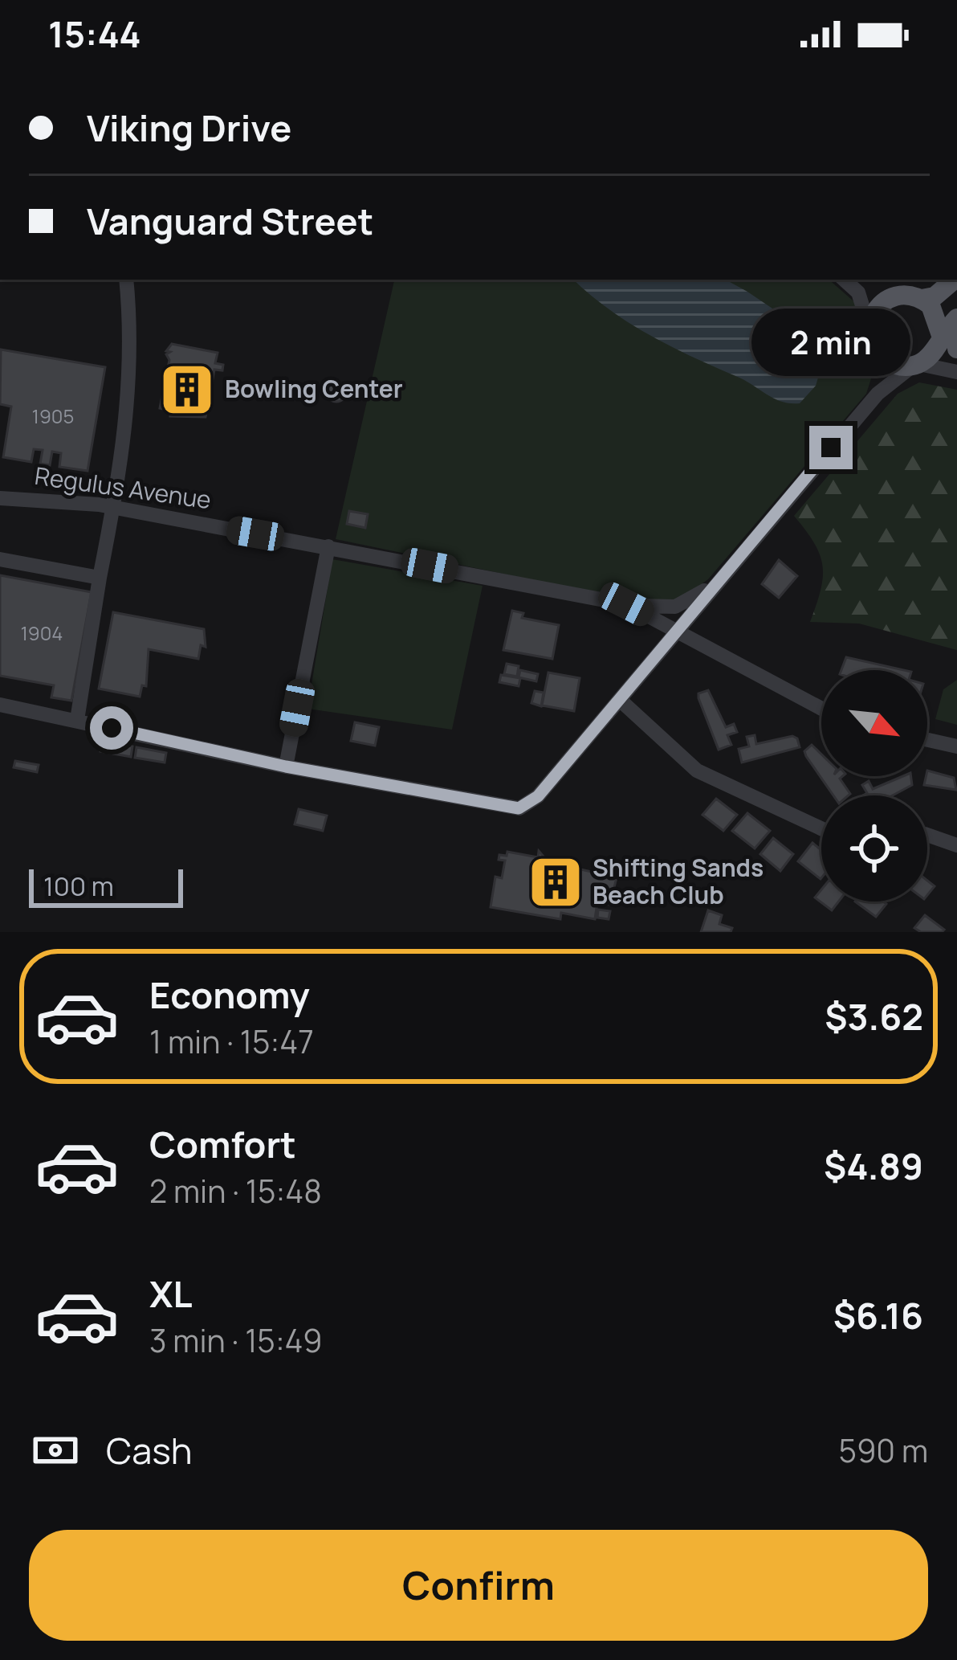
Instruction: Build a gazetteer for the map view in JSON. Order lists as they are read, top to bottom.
{
  "streets": {
    "street": ["Regulus Avenue"]
  },
  "places": {
    "building": ["Bowling Center", "Shifting Sands Beach Club"]
  },
  "house_numbers": ["1905", "1904"],
  "scale_bar": "100 m",
  "north": "bottom right",
  "page": {
    "status": "15:44",
    "banner": ["Viking Drive", "Vanguard Street"],
    "bubble": "2 min",
    "scale": "100 m",
    "list": [
      {
        "name": "Economy",
        "note": "1 min · 15:47",
        "value": "$3.62"
      },
      {
        "name": "Comfort",
        "note": "2 min · 15:48",
        "value": "$4.89"
      },
      {
        "name": "XL",
        "note": "3 min · 15:49",
        "value": "$6.16"
      }
    ],
    "pay": ["Cash", "590 m"],
    "buttons": "Confirm"
  }
}
